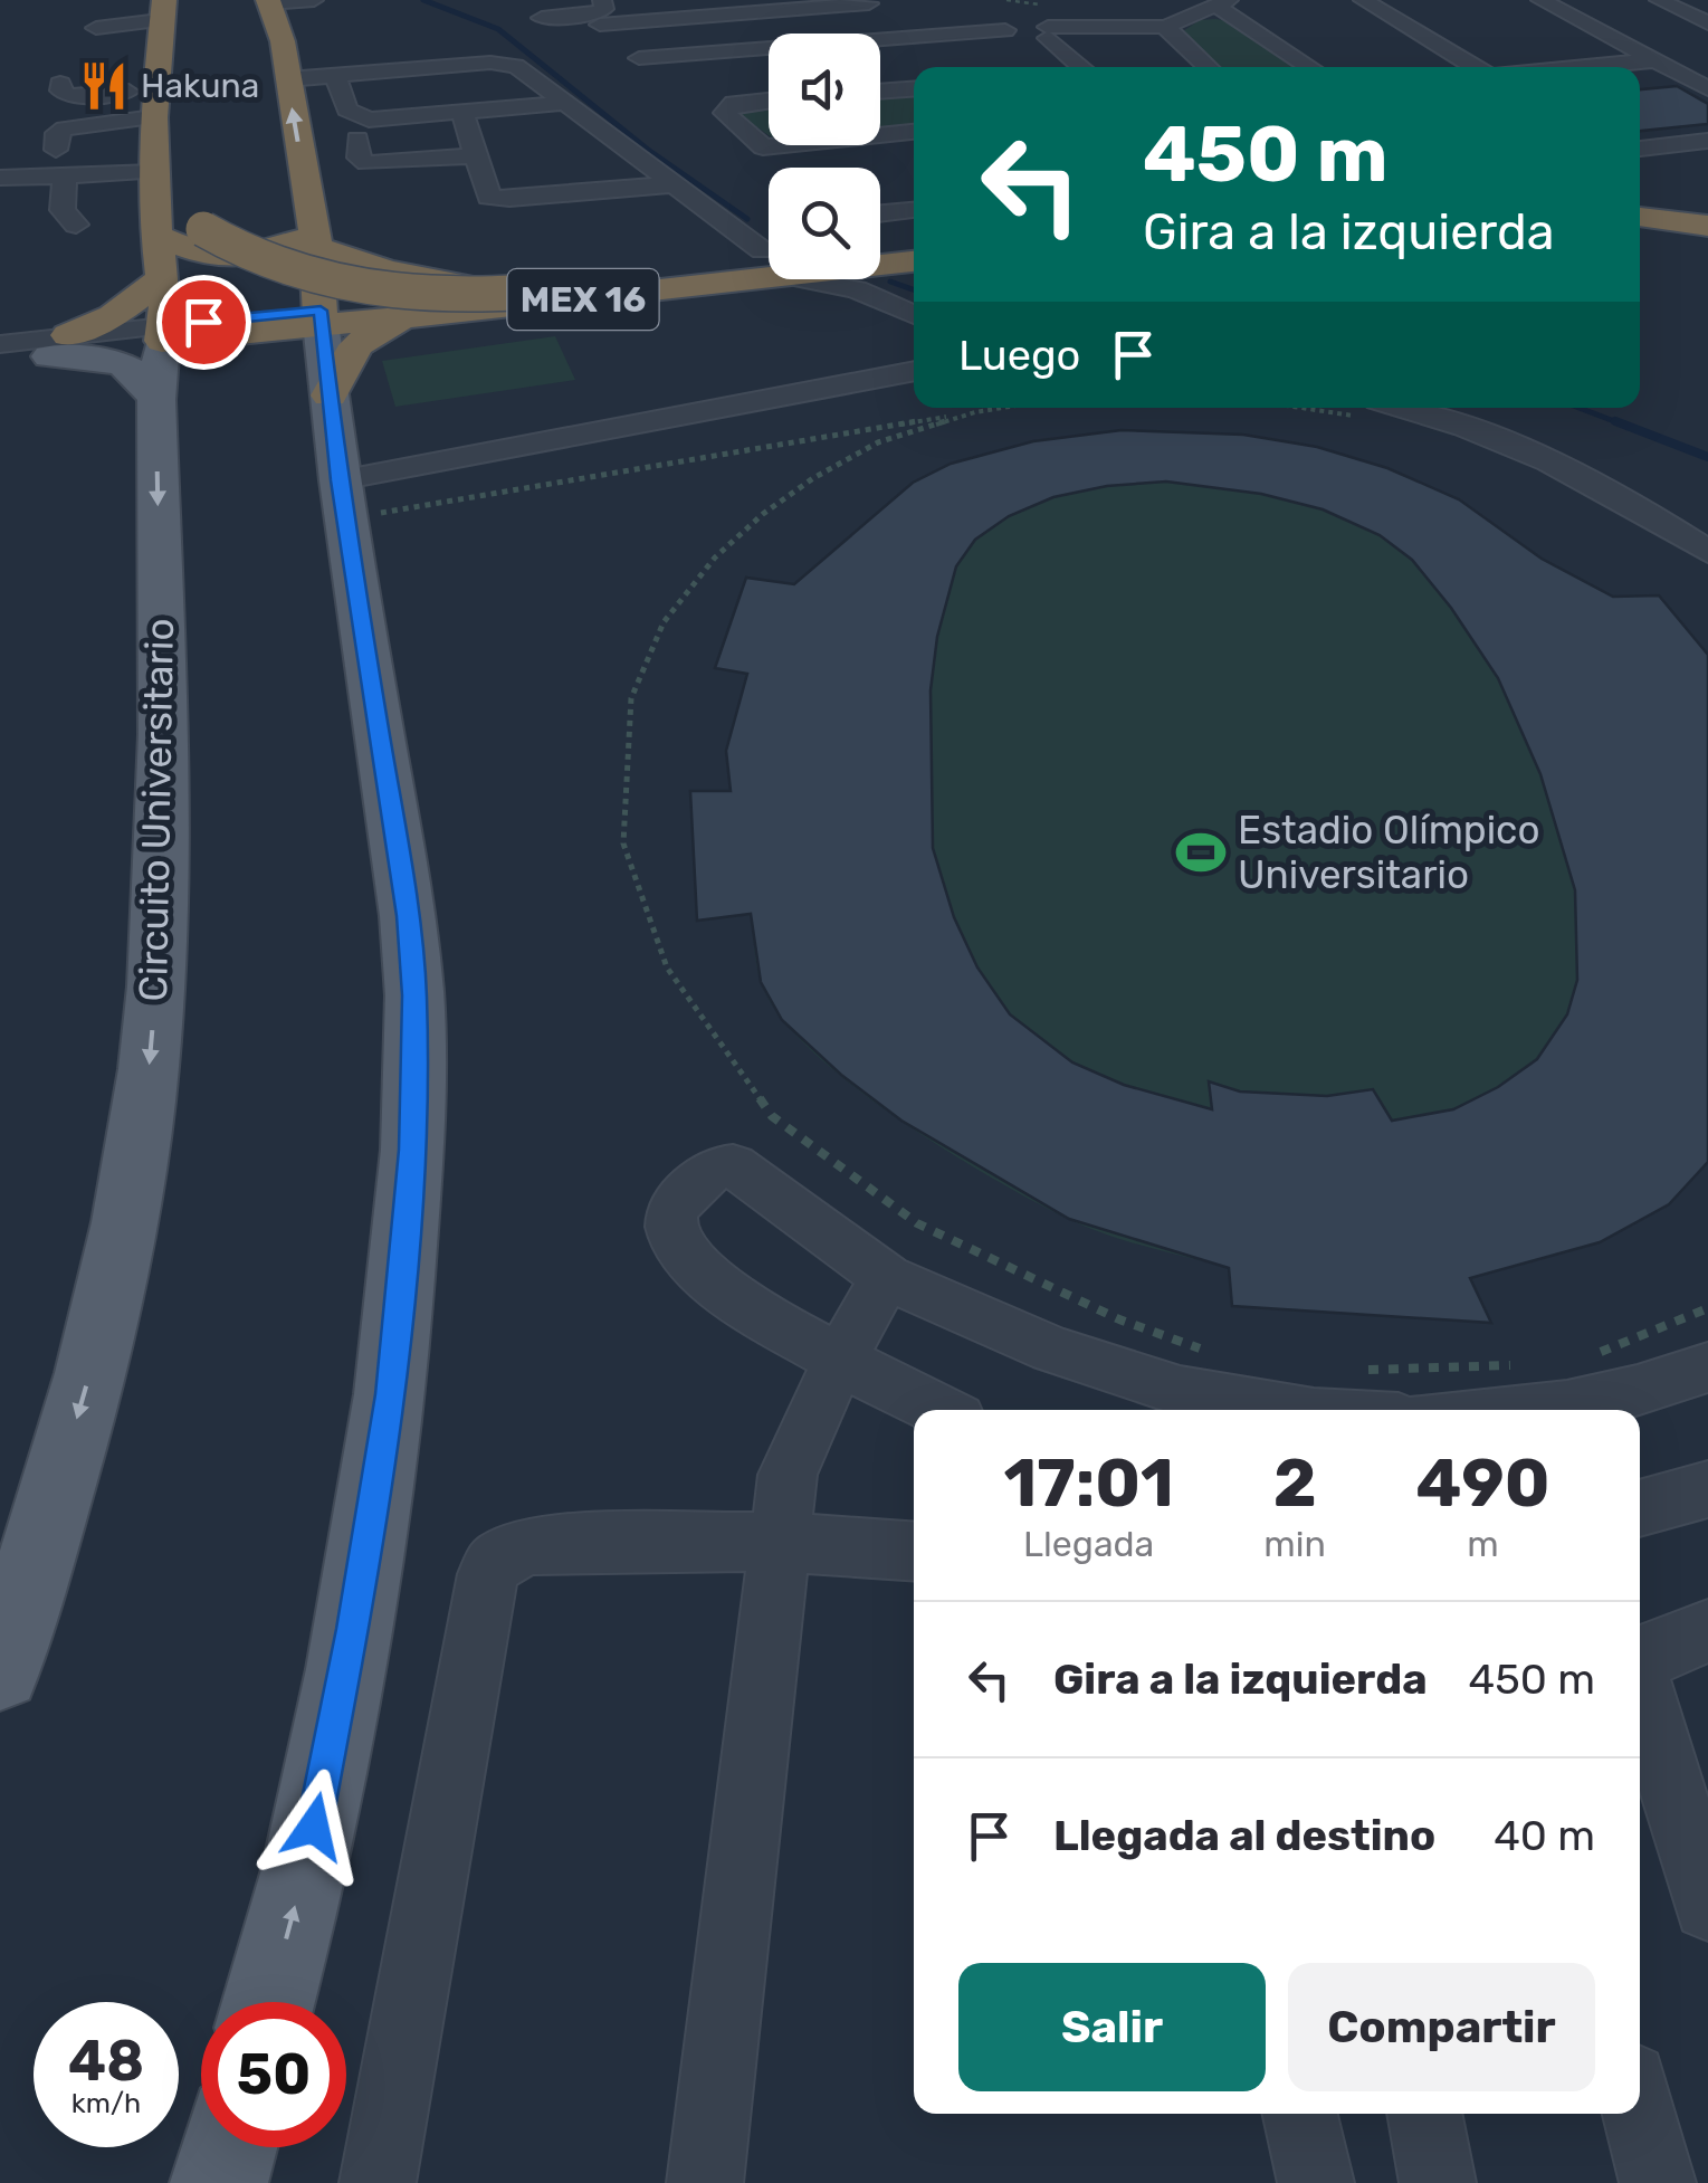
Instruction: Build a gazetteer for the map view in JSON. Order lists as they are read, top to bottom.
{
  "streets": {
    "highway": ["MEX 16", "Circuito Universitario"]
  },
  "crossings": [
    ["MEX 16", "Circuito Universitario"]
  ],
  "one_way": ["Circuito Universitario"],
  "places": {
    "restaurant": ["Hakuna"],
    "sports": ["Estadio Olímpico Universitario"]
  },
  "page": {
    "turn": ["450 m", "Gira a la izquierda"],
    "then": "Luego",
    "eta": [
      "17:01",
      "Llegada",
      "2",
      "min",
      "490",
      "m"
    ],
    "list": [
      {
        "name": "Gira a la izquierda",
        "value": "450 m"
      },
      {
        "name": "Llegada al destino",
        "value": "40 m"
      }
    ],
    "buttons": ["Salir", "Compartir"],
    "speed": "48 km/h",
    "limit": "50"
  }
}
